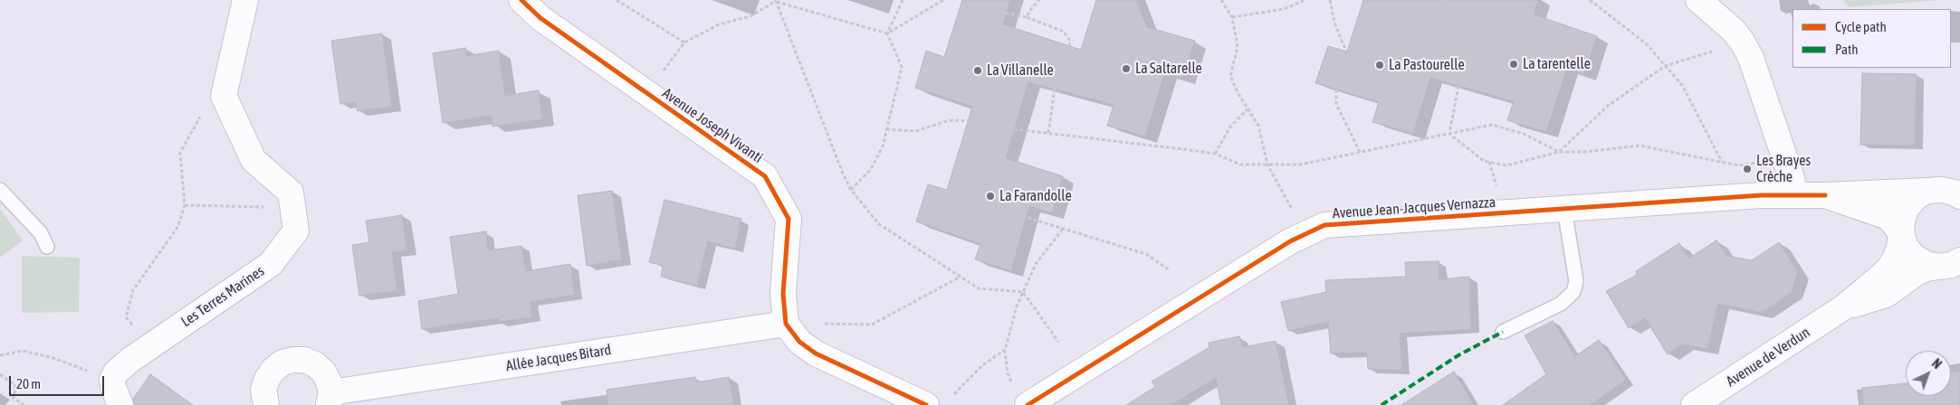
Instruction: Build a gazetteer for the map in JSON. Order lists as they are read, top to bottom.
{
  "streets": {
    "street": [
      "Avenue Joseph Vivanti",
      "Avenue Jean-Jacques Vernazza",
      "Les Terres Marines",
      "Avenue de Verdun",
      "Allée Jacques Bitard"
    ]
  },
  "crossings": [
    ["Avenue Joseph Vivanti", "Allée Jacques Bitard"],
    ["Avenue Jean-Jacques Vernazza", "Avenue de Verdun"]
  ],
  "places": [
    "La tarentelle",
    "La Pastourelle",
    "La Saltarelle",
    "La Villanelle",
    "Les Brayes Crèche",
    "La Farandolle"
  ],
  "legend": ["Cycle path", "Path"],
  "scale_bar": "20 m",
  "north": "top right"
}
